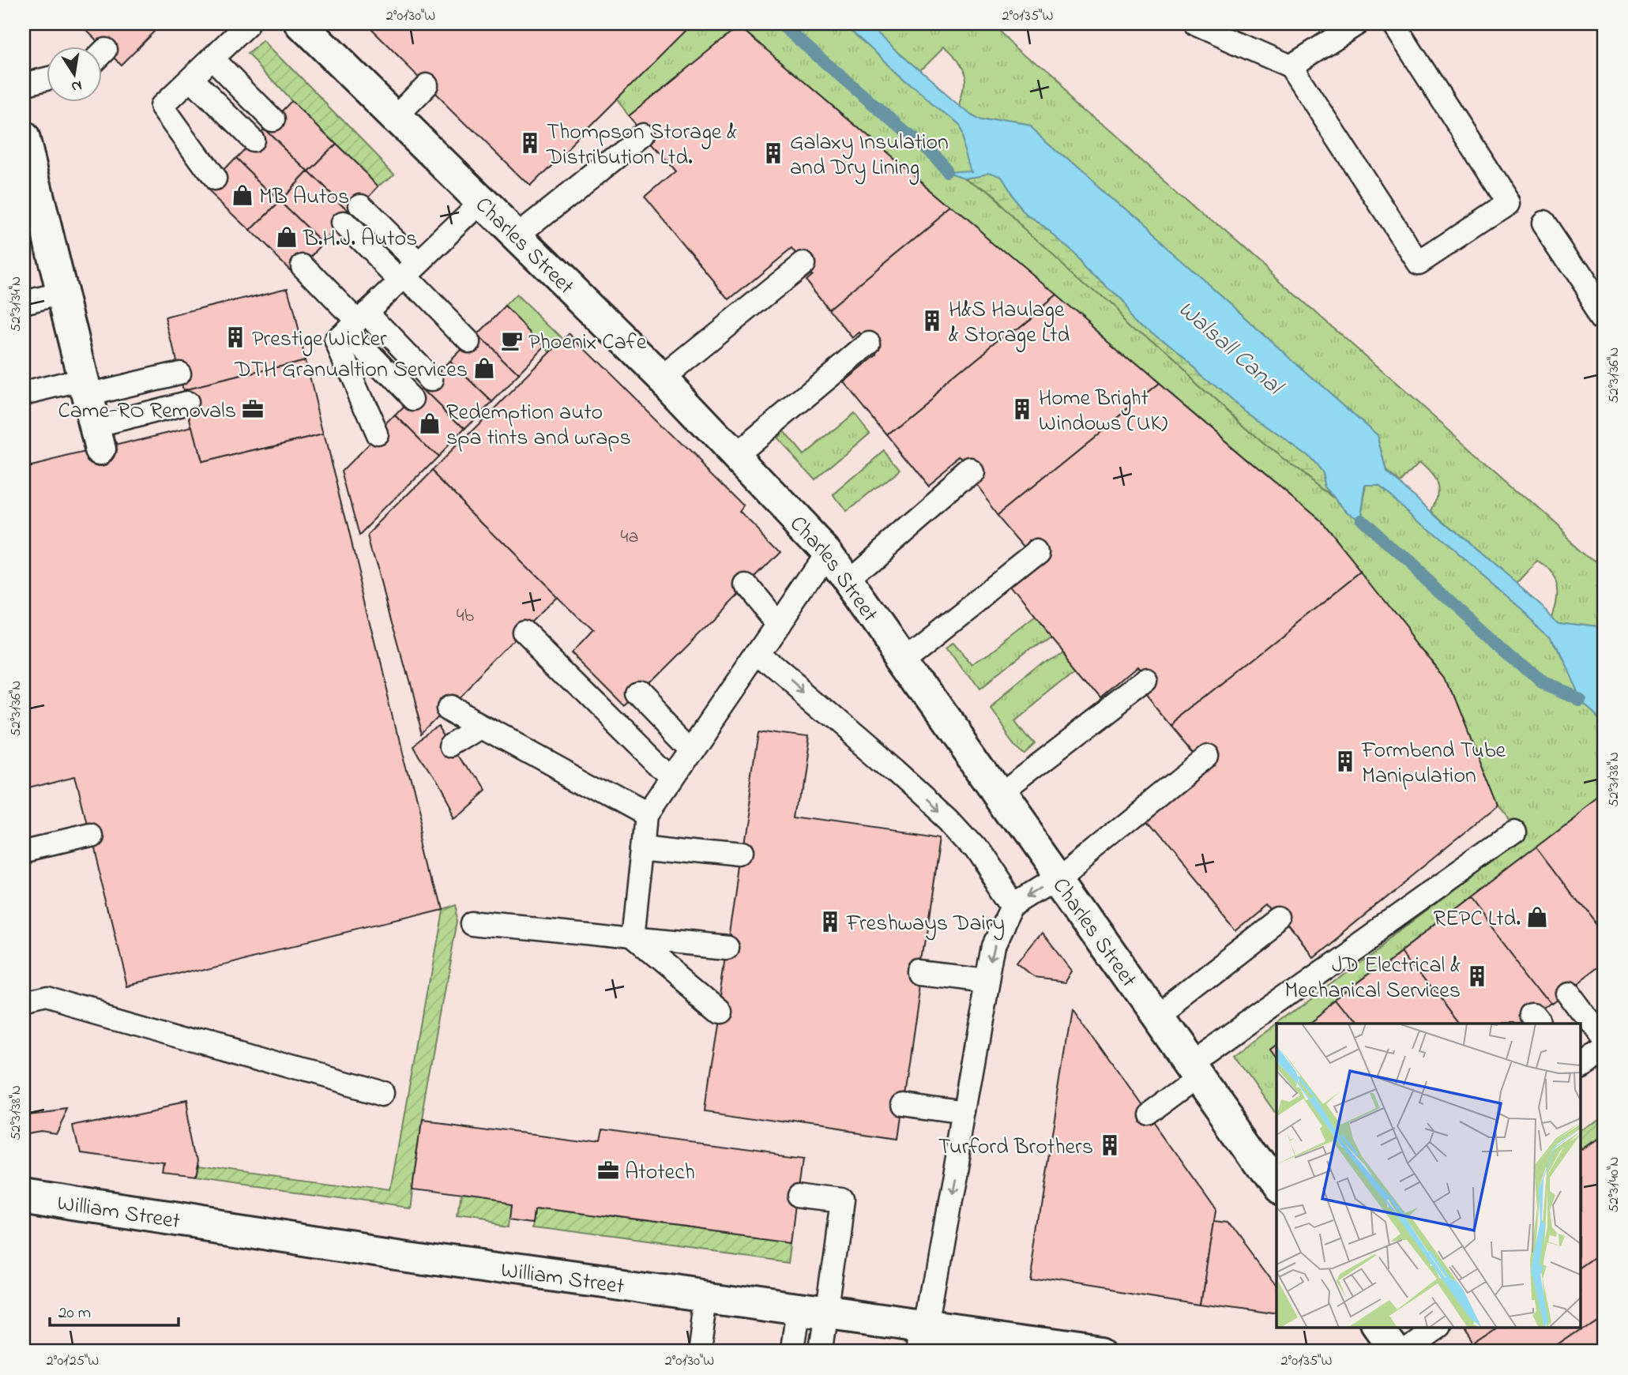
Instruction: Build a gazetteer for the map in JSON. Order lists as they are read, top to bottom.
{
  "streets": {
    "street": ["Charles Street", "William Street"]
  },
  "water": ["Walsall Canal"],
  "places": {
    "building": [
      "Thompson Storage & Distribution Ltd.",
      "Galaxy Insulation and Dry Lining",
      "H&S Haulage & Storage Ltd",
      "Prestige Wicker",
      "Home Bright Windows (UK)",
      "Formbend Tube Manipulation",
      "Freshways Dairy",
      "JD Electrical & Mechanical Services",
      "Turford Brothers"
    ],
    "shop": [
      "MB Autos",
      "B.H.J. Autos",
      "DTH Granualtion Services",
      "Redemption auto spa tints and wraps",
      "REPC Ltd."
    ],
    "cafe": ["Phoenix Cafe"],
    "office": ["Came-RO Removals", "Atotech"]
  },
  "house_numbers": ["4a", "4b"],
  "scale_bar": "20 m",
  "north": "bottom",
  "coordinates": [
    "2°01'30\"W",
    "2°01'35\"W",
    "52°31'34\"N",
    "52°31'36\"N",
    "52°31'38\"N",
    "52°31'40\"N",
    "2°01'25\"W"
  ]
}
